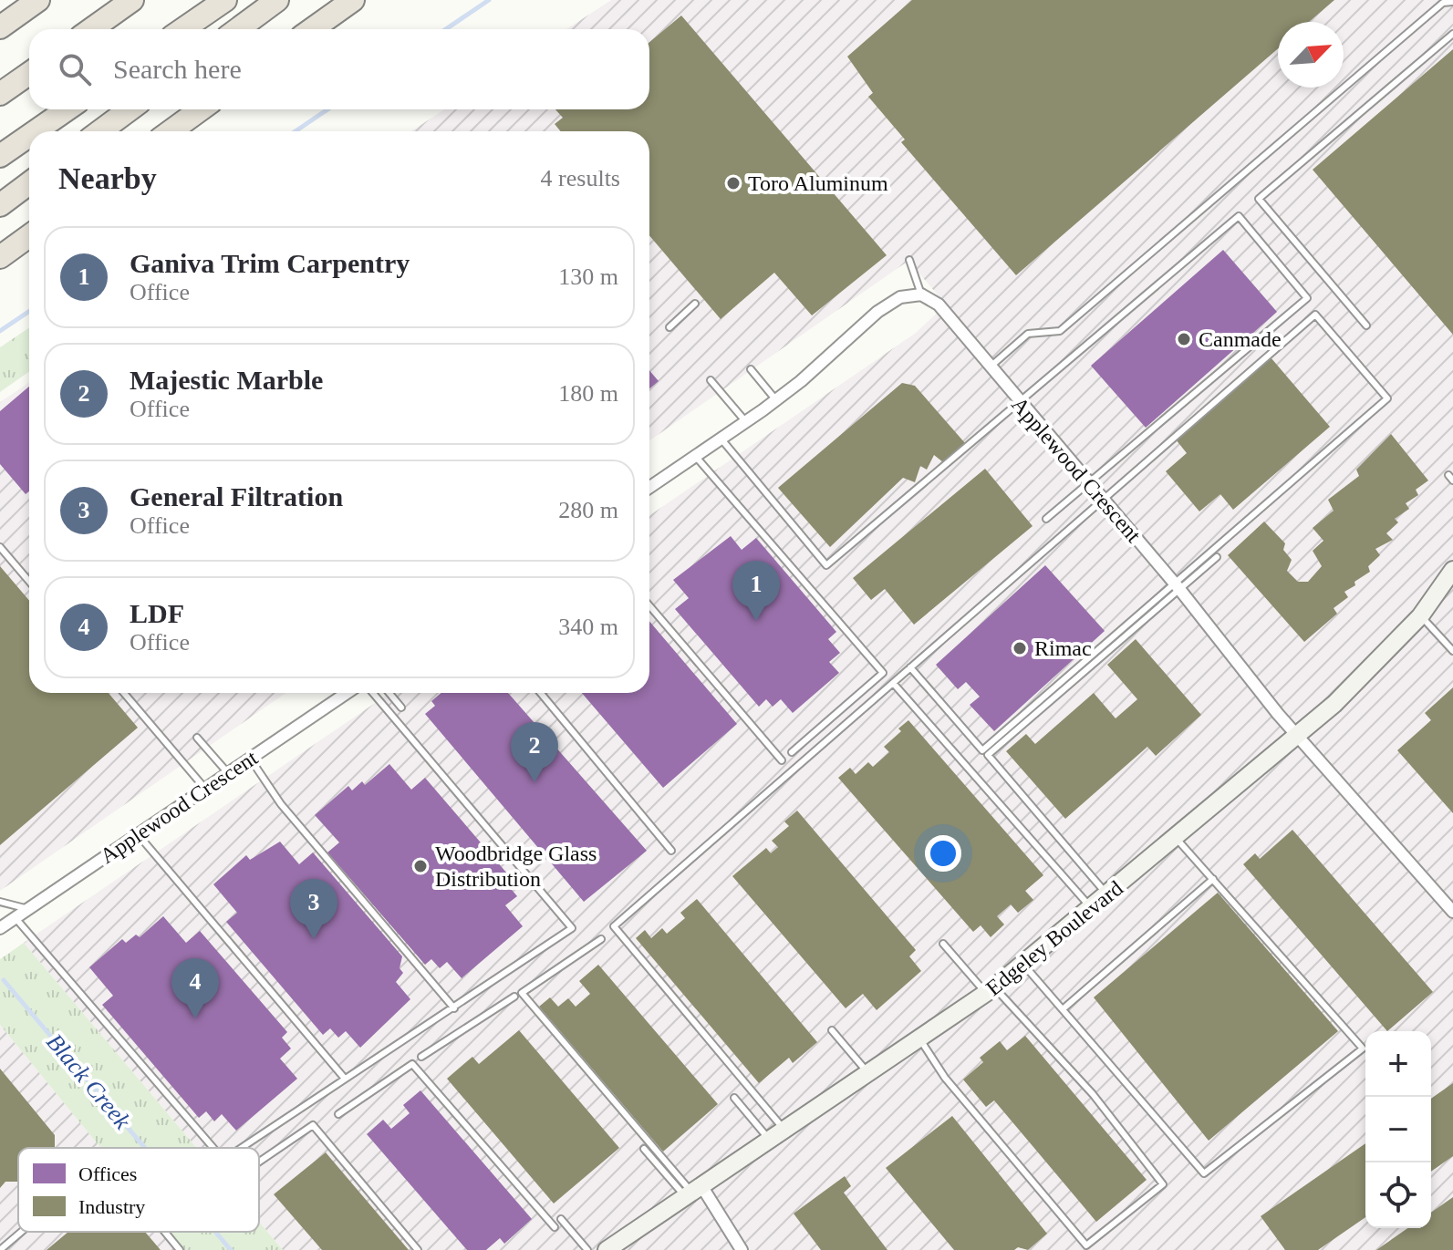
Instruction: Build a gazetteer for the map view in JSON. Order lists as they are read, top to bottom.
{
  "streets": {
    "street": ["Applewood Crescent", "Edgeley Boulevard"]
  },
  "crossings": [
    ["Applewood Crescent", "Edgeley Boulevard"]
  ],
  "water": ["Black Creek"],
  "places": [
    "Toro Aluminum",
    "Canmade",
    "Rimac",
    "Woodbridge Glass Distribution"
  ],
  "legend": ["Offices", "Industry"],
  "north": "top right",
  "page": {
    "search": "Search here",
    "heading": ["Nearby", "4 results"],
    "list": [
      {
        "mark": "1",
        "name": "Ganiva Trim Carpentry",
        "note": "Office",
        "value": "130 m"
      },
      {
        "mark": "2",
        "name": "Majestic Marble",
        "note": "Office",
        "value": "180 m"
      },
      {
        "mark": "3",
        "name": "General Filtration",
        "note": "Office",
        "value": "280 m"
      },
      {
        "mark": "4",
        "name": "LDF",
        "note": "Office",
        "value": "340 m"
      }
    ],
    "pins": [
      "1",
      "2",
      "3",
      "4"
    ],
    "map_buttons": ["+", "−"]
  }
}
